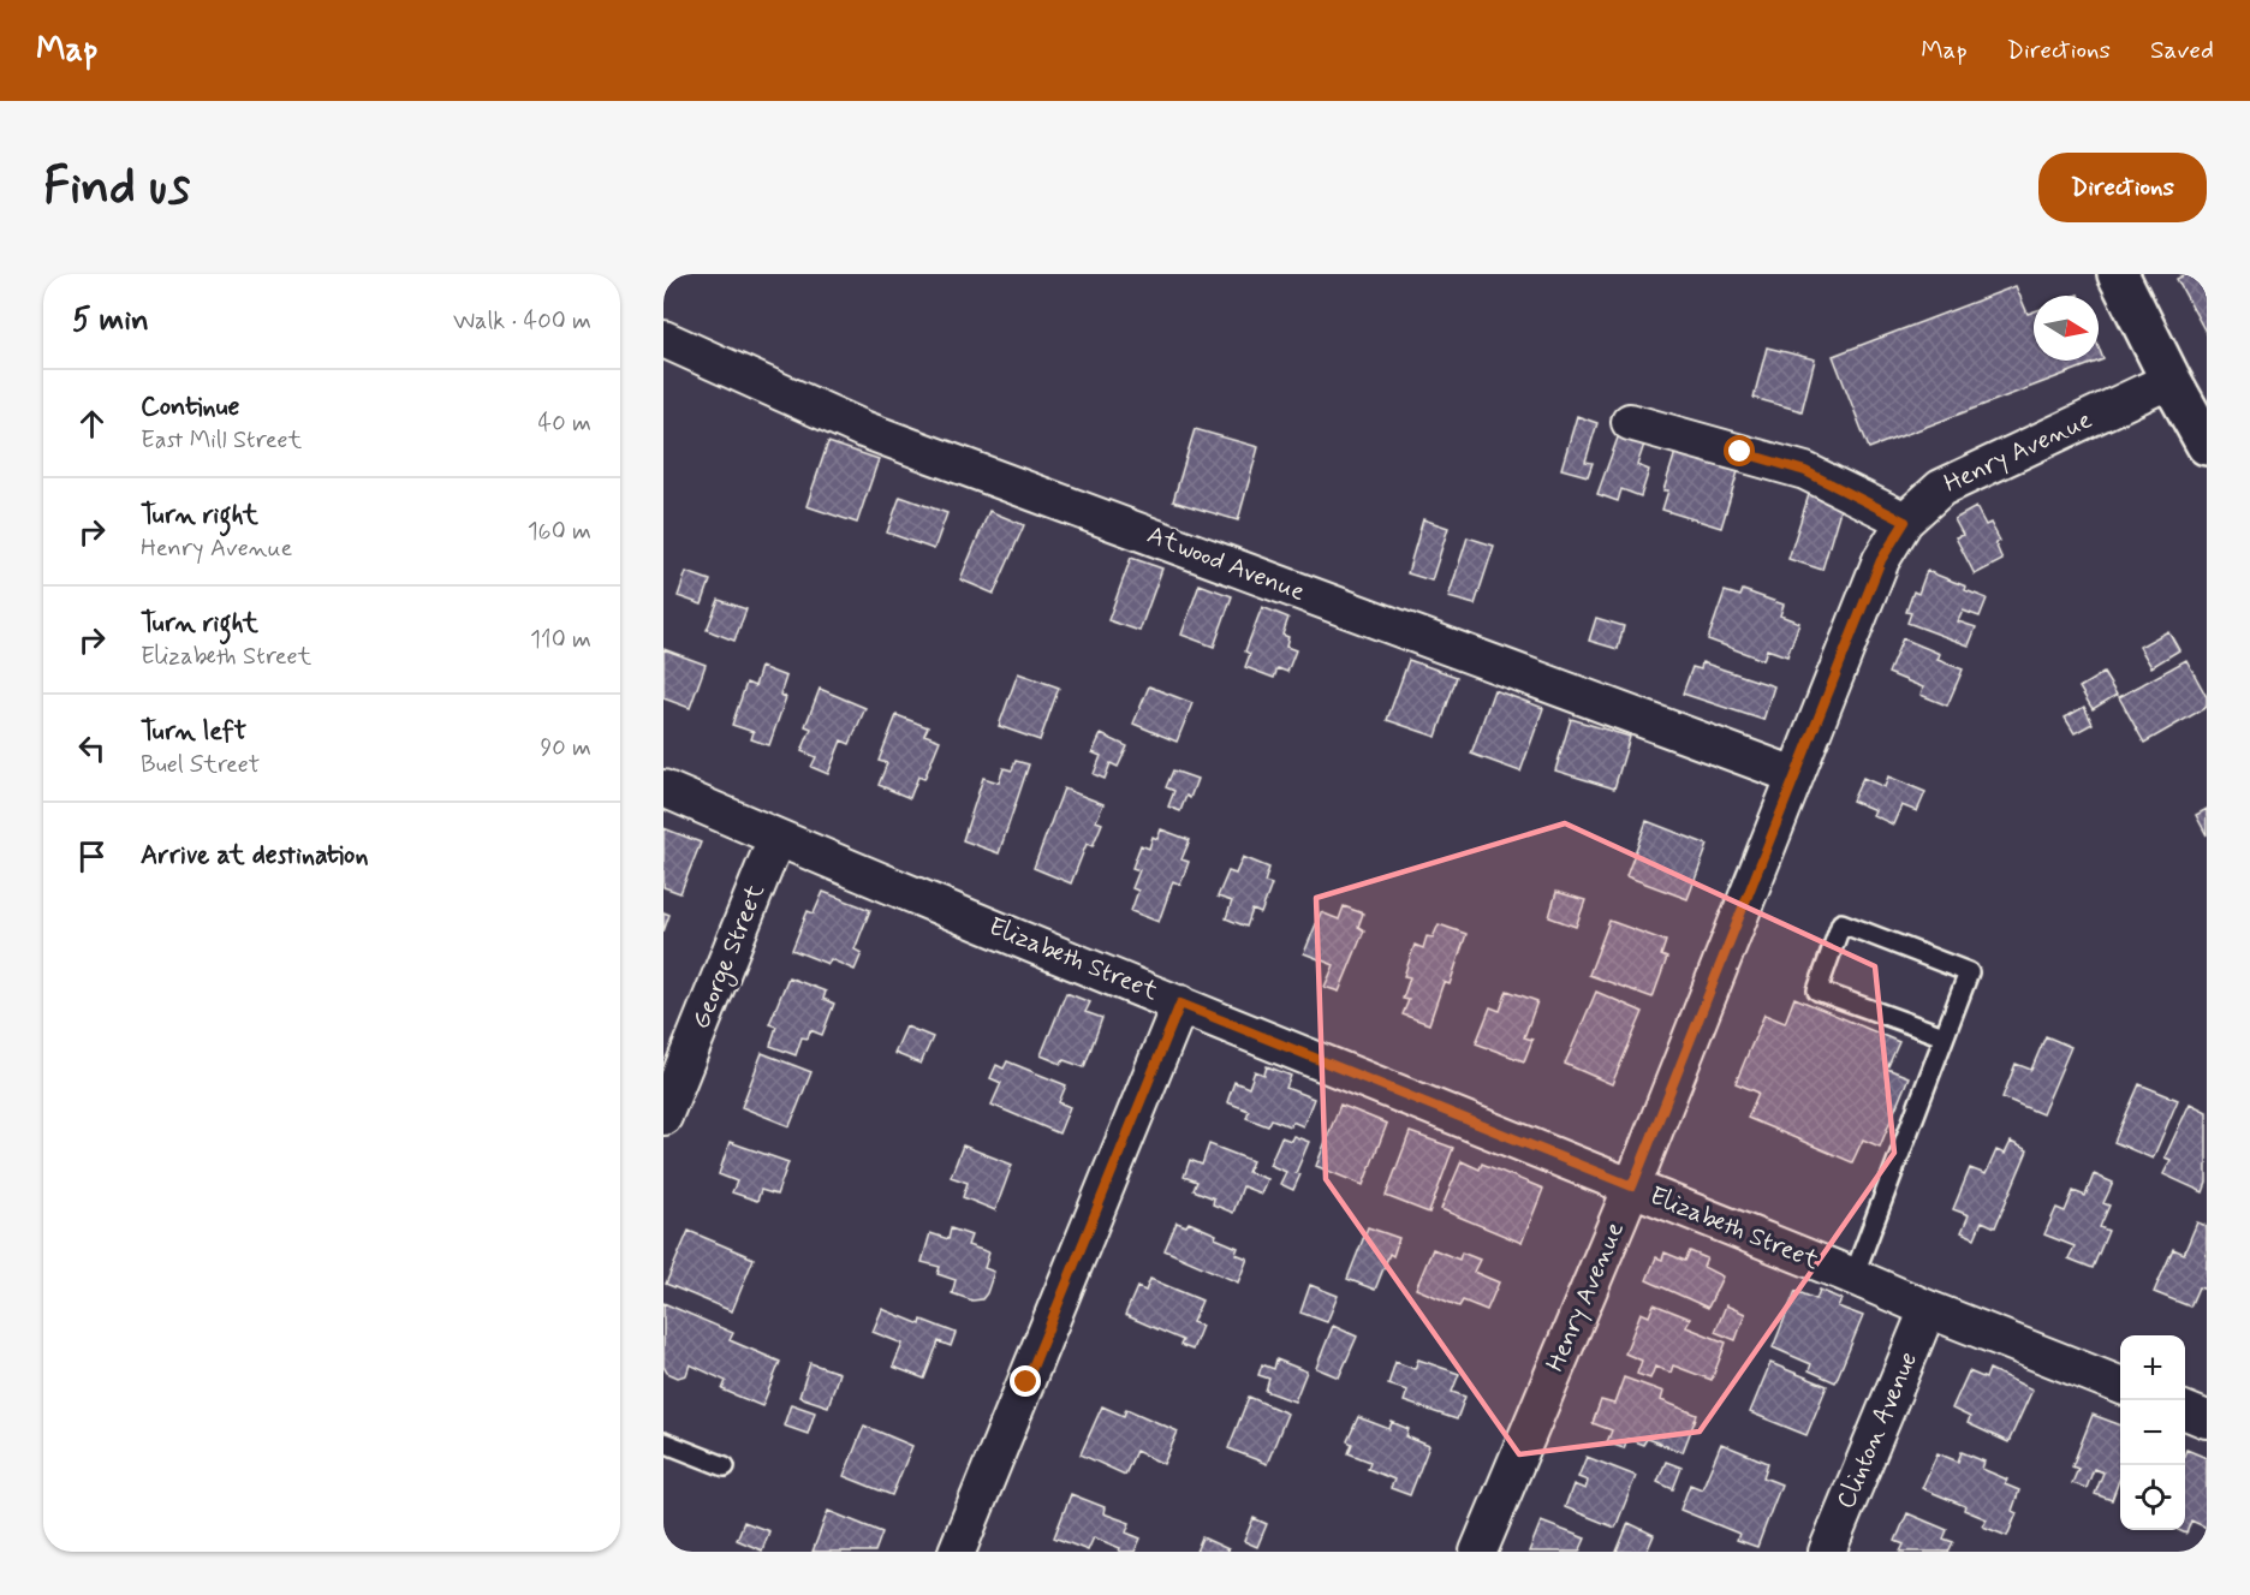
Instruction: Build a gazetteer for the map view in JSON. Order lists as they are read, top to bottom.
{
  "streets": {
    "street": [
      "Henry Avenue",
      "Atwood Avenue",
      "George Street",
      "Elizabeth Street",
      "Clinton Avenue"
    ]
  },
  "crossings": [
    ["Henry Avenue", "Atwood Avenue"],
    ["Henry Avenue", "Elizabeth Street"],
    ["George Street", "Elizabeth Street"],
    ["Elizabeth Street", "Clinton Avenue"]
  ],
  "north": "right",
  "page": {
    "header": "Map",
    "nav": ["Map", "Directions", "Saved"],
    "buttons": "Directions",
    "title": "Find us",
    "heading": ["5 min", "Walk · 400 m"],
    "list": [
      ["Continue", "East Mill Street", "40 m"],
      ["Turn right", "Henry Avenue", "160 m"],
      ["Turn right", "Elizabeth Street", "110 m"],
      ["Turn left", "Buel Street", "90 m"],
      "Arrive at destination"
    ],
    "map_buttons": ["+", "−"]
  }
}
